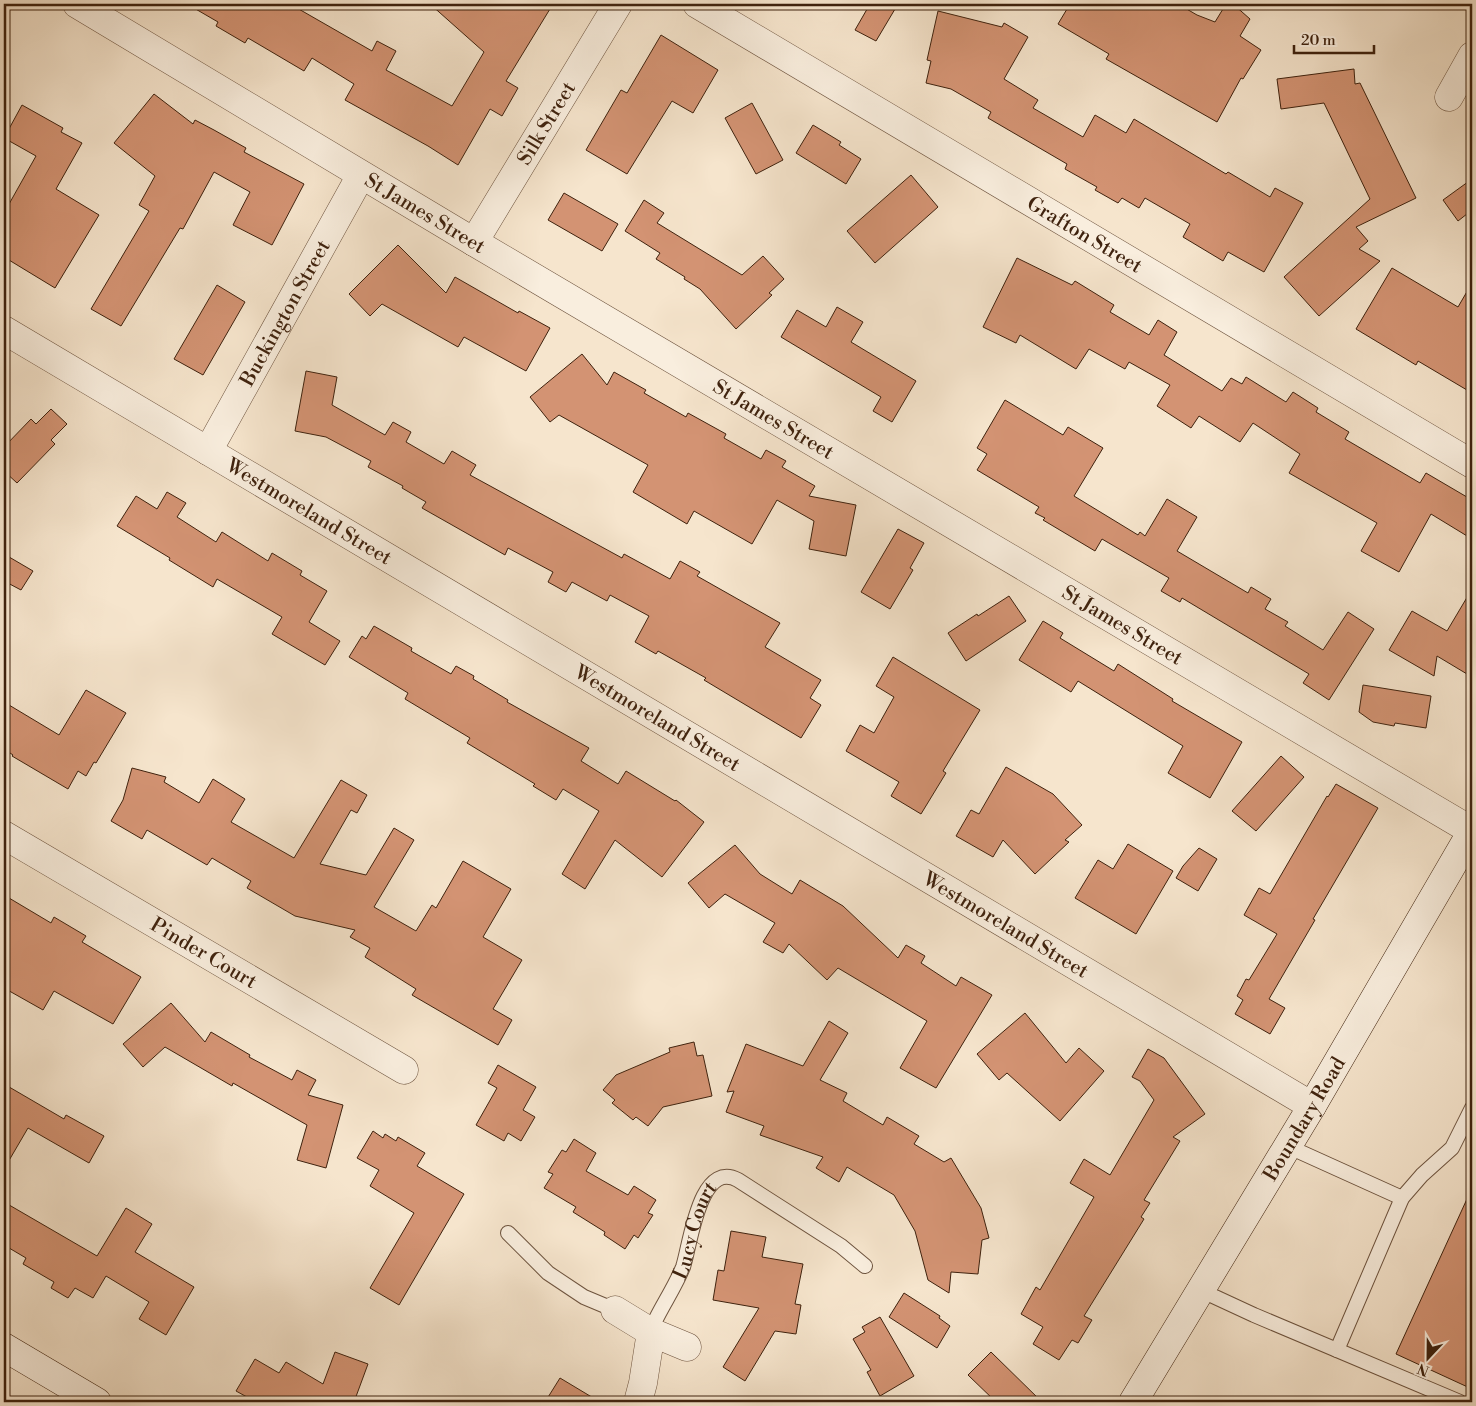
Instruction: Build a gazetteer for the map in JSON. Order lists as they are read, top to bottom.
{
  "streets": {
    "street": [
      "Silk Street",
      "St James Street",
      "Grafton Street",
      "Buckington Street",
      "Westmoreland Street",
      "Pinder Court",
      "Boundary Road",
      "Lucy Court"
    ]
  },
  "crossings": [
    ["Silk Street", "St James Street"],
    ["St James Street", "Buckington Street"],
    ["St James Street", "Boundary Road"],
    ["Buckington Street", "Westmoreland Street"],
    ["Westmoreland Street", "Boundary Road"]
  ],
  "scale_bar": "20 m",
  "north": "bottom"
}
